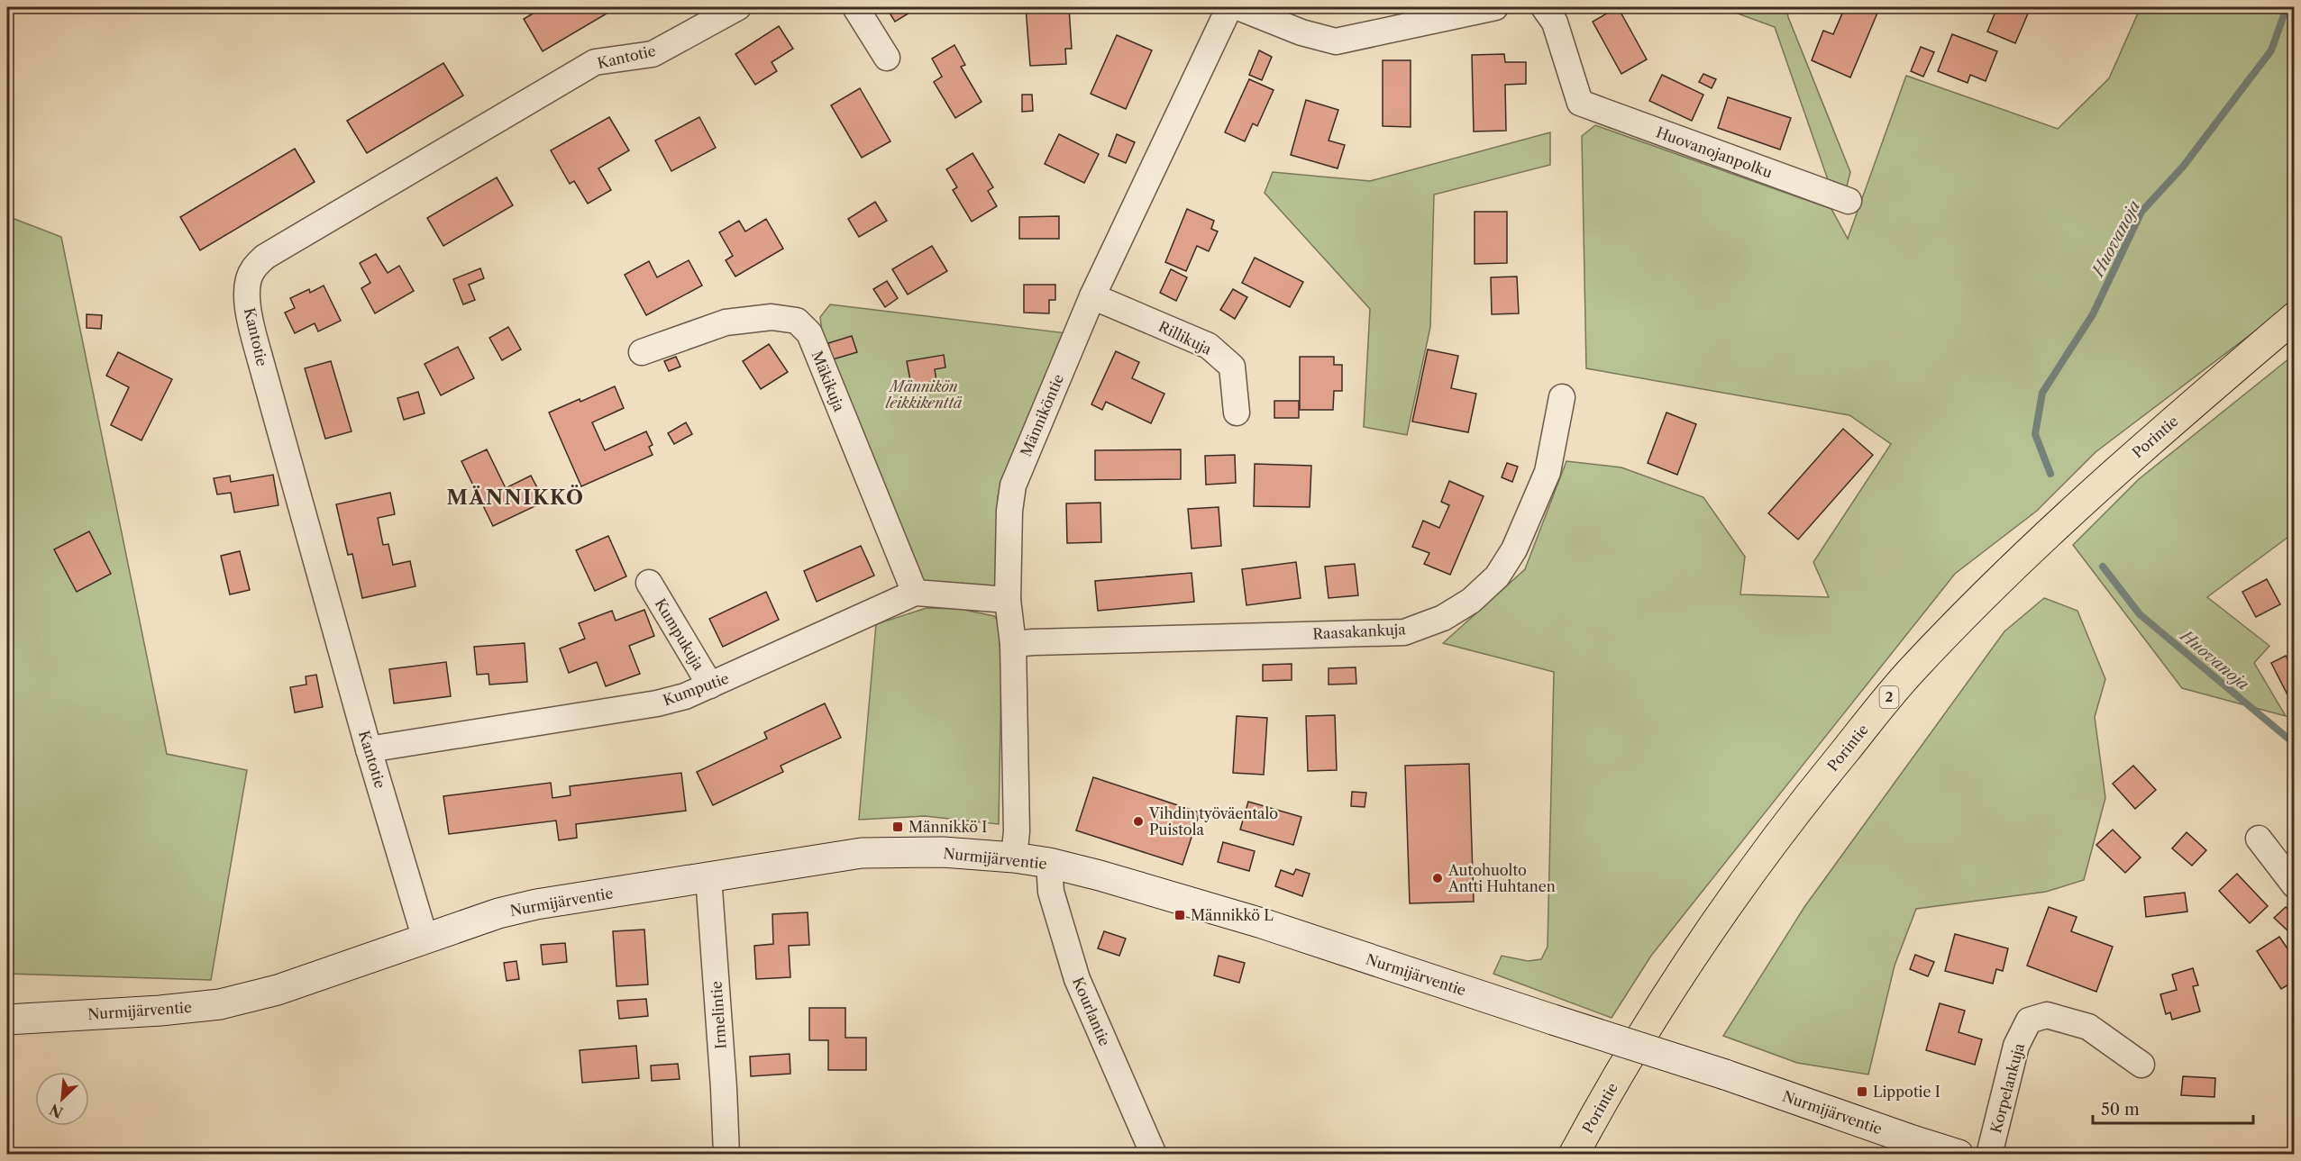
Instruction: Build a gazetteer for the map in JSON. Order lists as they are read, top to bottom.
{
  "streets": {
    "highway": ["Porintie", "2"],
    "street": [
      "Kantotie",
      "Huovanojanpolku",
      "Rillikuja",
      "Mäkikuja",
      "Männiköntie",
      "Raasakankuja",
      "Kumpukuja",
      "Kumputie",
      "Nurmijärventie",
      "Kourlantie",
      "Irmelintie",
      "Korpelankuja"
    ]
  },
  "crossings": [
    ["Kantotie", "Kumputie"],
    ["Kantotie", "Nurmijärventie"],
    ["Rillikuja", "Männiköntie"],
    ["Mäkikuja", "Kumputie"],
    ["Männiköntie", "Raasakankuja"],
    ["Männiköntie", "Kumputie"],
    ["Männiköntie", "Nurmijärventie"],
    ["Kumpukuja", "Kumputie"],
    ["Nurmijärventie", "Kourlantie"],
    ["Nurmijärventie", "Irmelintie"]
  ],
  "districts": ["MÄNNIKKÖ"],
  "water": ["Huovanoja"],
  "parks": ["Männikön leikkikenttä"],
  "places": {
    "other": ["Vihdin työväentalo Puistola", "Autohuolto Antti Huhtanen"],
    "transit": ["Männikkö I", "Männikkö L", "Lippotie I"]
  },
  "scale_bar": "50 m",
  "north": "bottom left"
}
